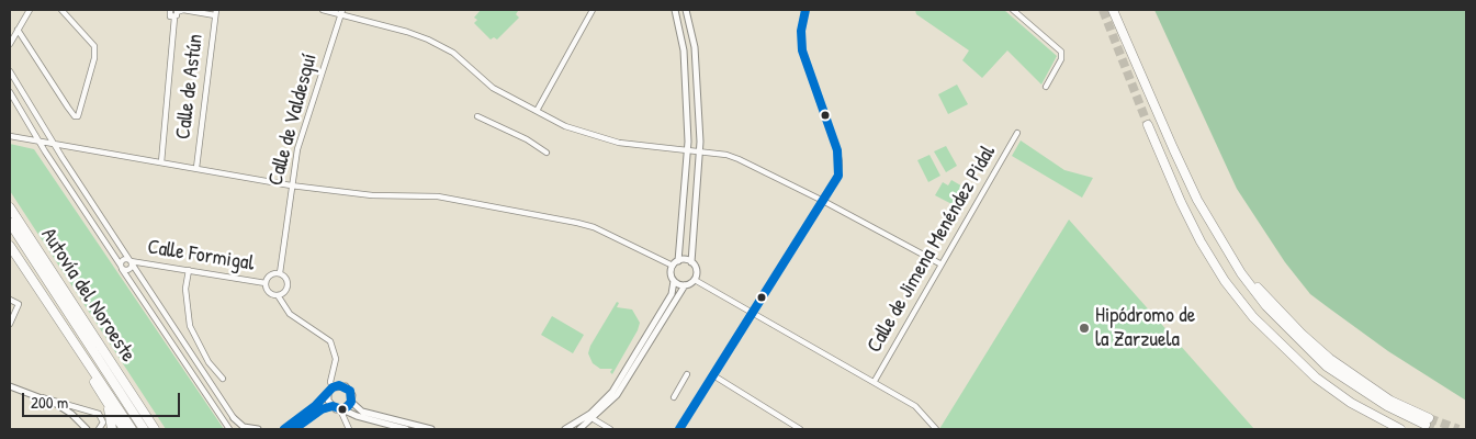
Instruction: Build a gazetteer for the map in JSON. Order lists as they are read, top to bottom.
{
  "streets": {
    "highway": ["Autovía del Noroeste"],
    "street": [
      "Calle de Astún",
      "Calle de Valdesquí",
      "Calle de Jimena Menéndez Pidal",
      "Calle Formigal"
    ]
  },
  "crossings": [
    ["Calle de Valdesquí", "Calle Formigal"]
  ],
  "places": ["Hipódromo de la Zarzuela"],
  "scale_bar": "200 m"
}
